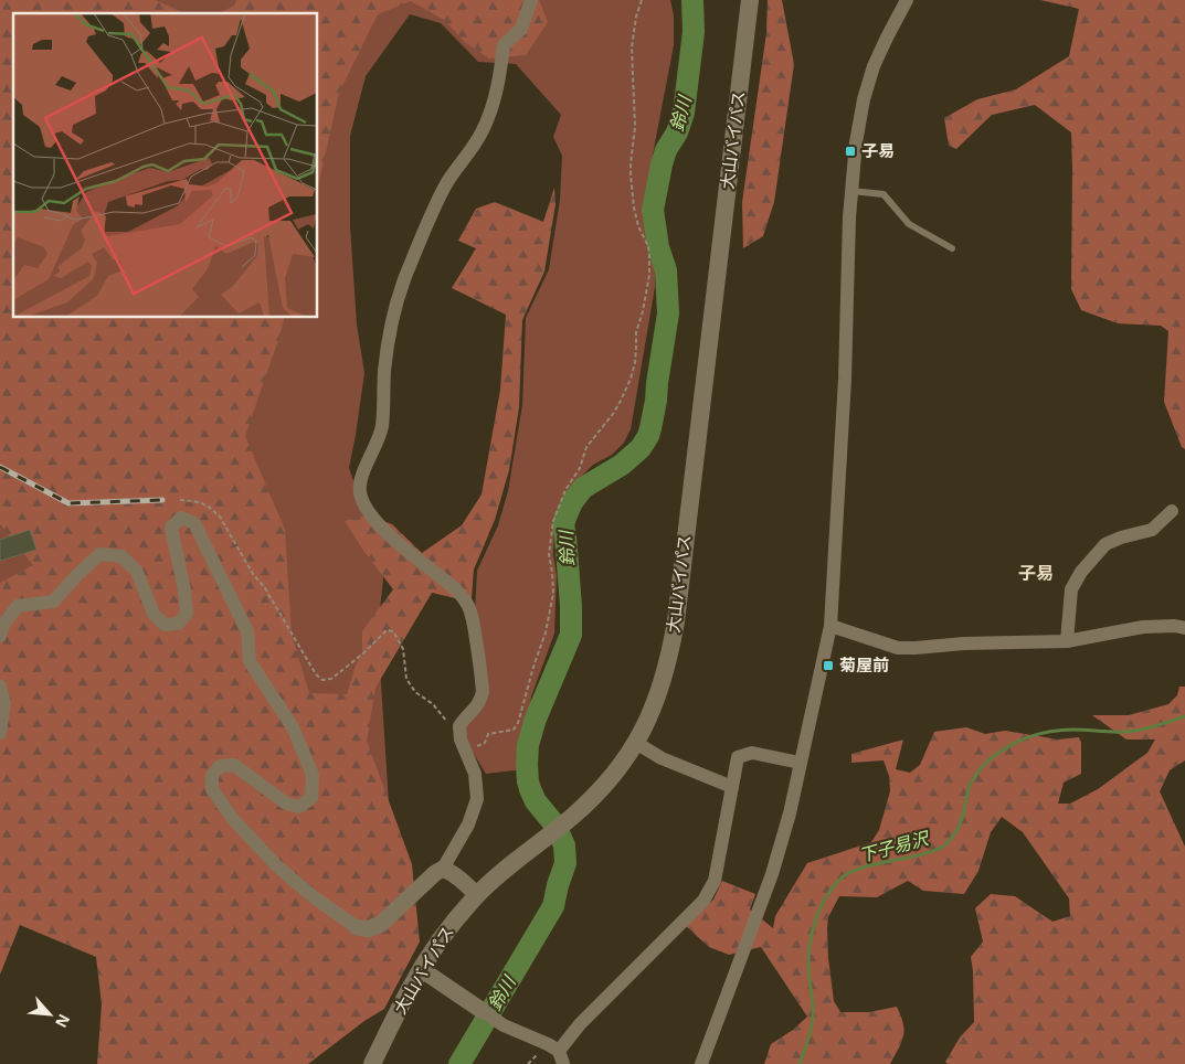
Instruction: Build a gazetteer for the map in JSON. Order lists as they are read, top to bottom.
{
  "streets": {
    "main road": ["大山バイパス"]
  },
  "districts": ["子易"],
  "water": ["鈴川", "下子易沢"],
  "places": {
    "transit": ["子易", "菊屋前"]
  },
  "north": "bottom right"
}
